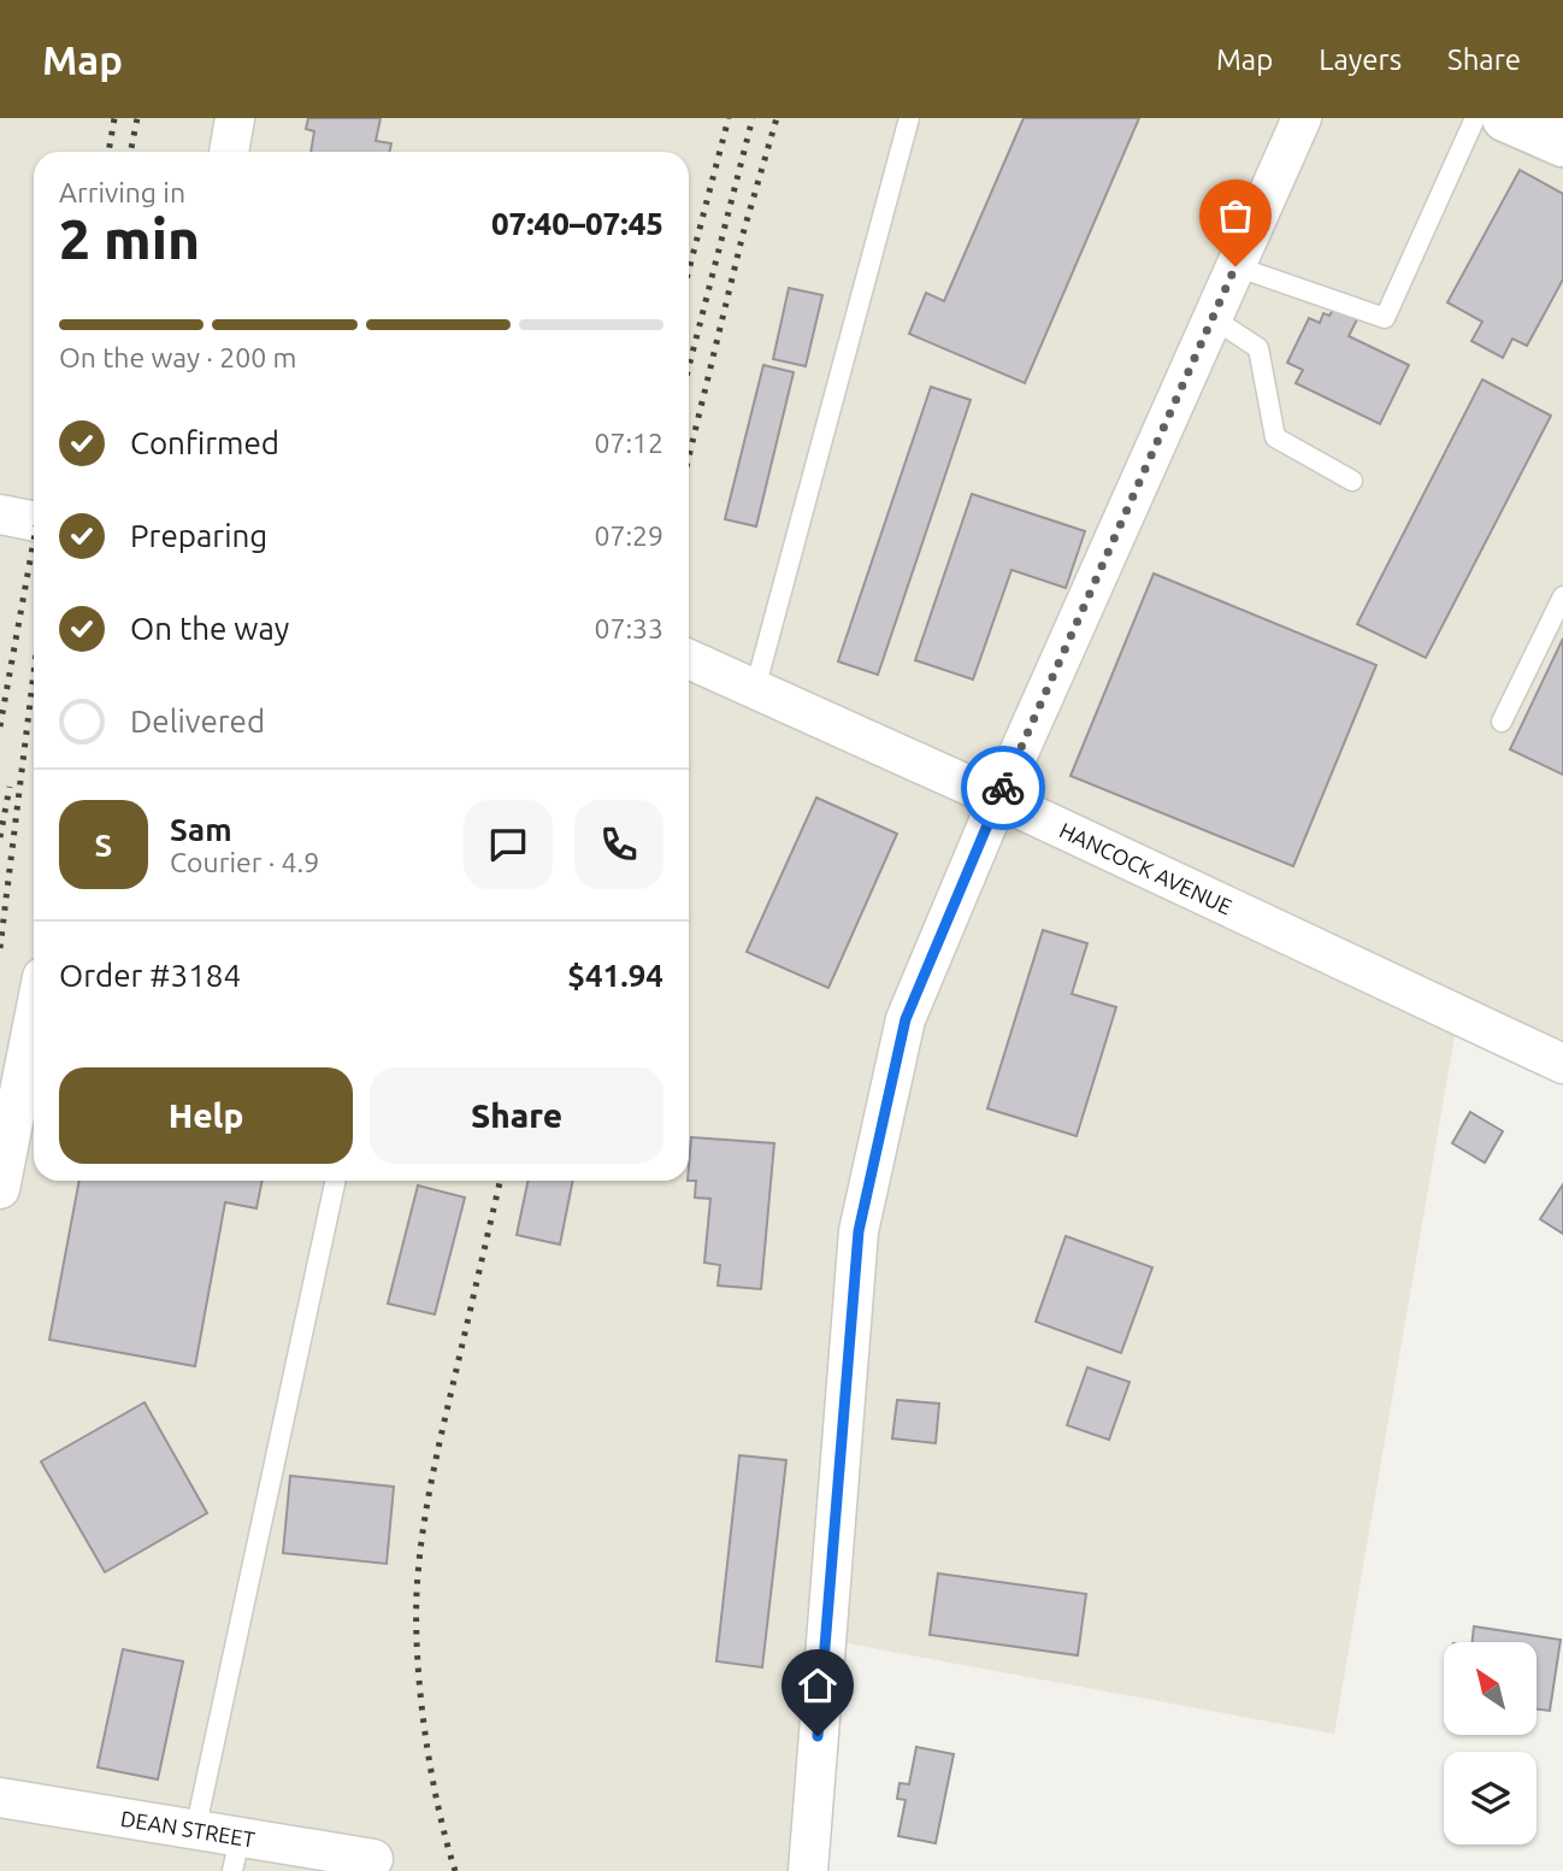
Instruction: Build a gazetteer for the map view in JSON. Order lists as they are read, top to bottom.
{
  "streets": {
    "street": ["HANCOCK AVENUE", "DEAN STREET"]
  },
  "north": "top left",
  "page": {
    "header": "Map",
    "nav": ["Map", "Layers", "Share"],
    "heading": ["2 min", "Arriving in", "07:40–07:45"],
    "panel": [
      "Sam",
      "Courier · 4.9",
      "Order #3184",
      "$41.94"
    ],
    "bar": "On the way · 200 m",
    "list": [
      ["Confirmed", "07:12"],
      ["Preparing", "07:29"],
      ["On the way", "07:33"],
      "Delivered"
    ],
    "round": "S",
    "buttons": ["Help", "Share"]
  }
}
